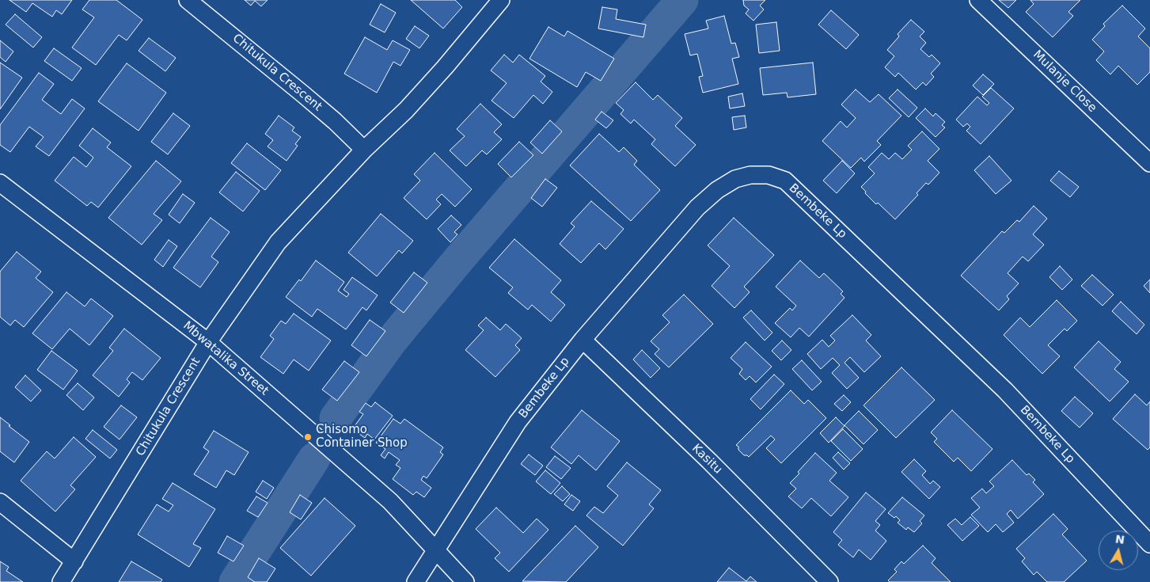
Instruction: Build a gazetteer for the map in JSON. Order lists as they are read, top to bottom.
{
  "streets": {
    "street": [
      "Chitukula Crescent",
      "Mulanje Close",
      "Bembeke Lp",
      "Mbwatalika Street",
      "Kasitu"
    ]
  },
  "crossings": [
    ["Chitukula Crescent", "Mbwatalika Street"],
    ["Bembeke Lp", "Mbwatalika Street"],
    ["Bembeke Lp", "Kasitu"]
  ],
  "places": ["Chisomo Container Shop"],
  "north": "top"
}
